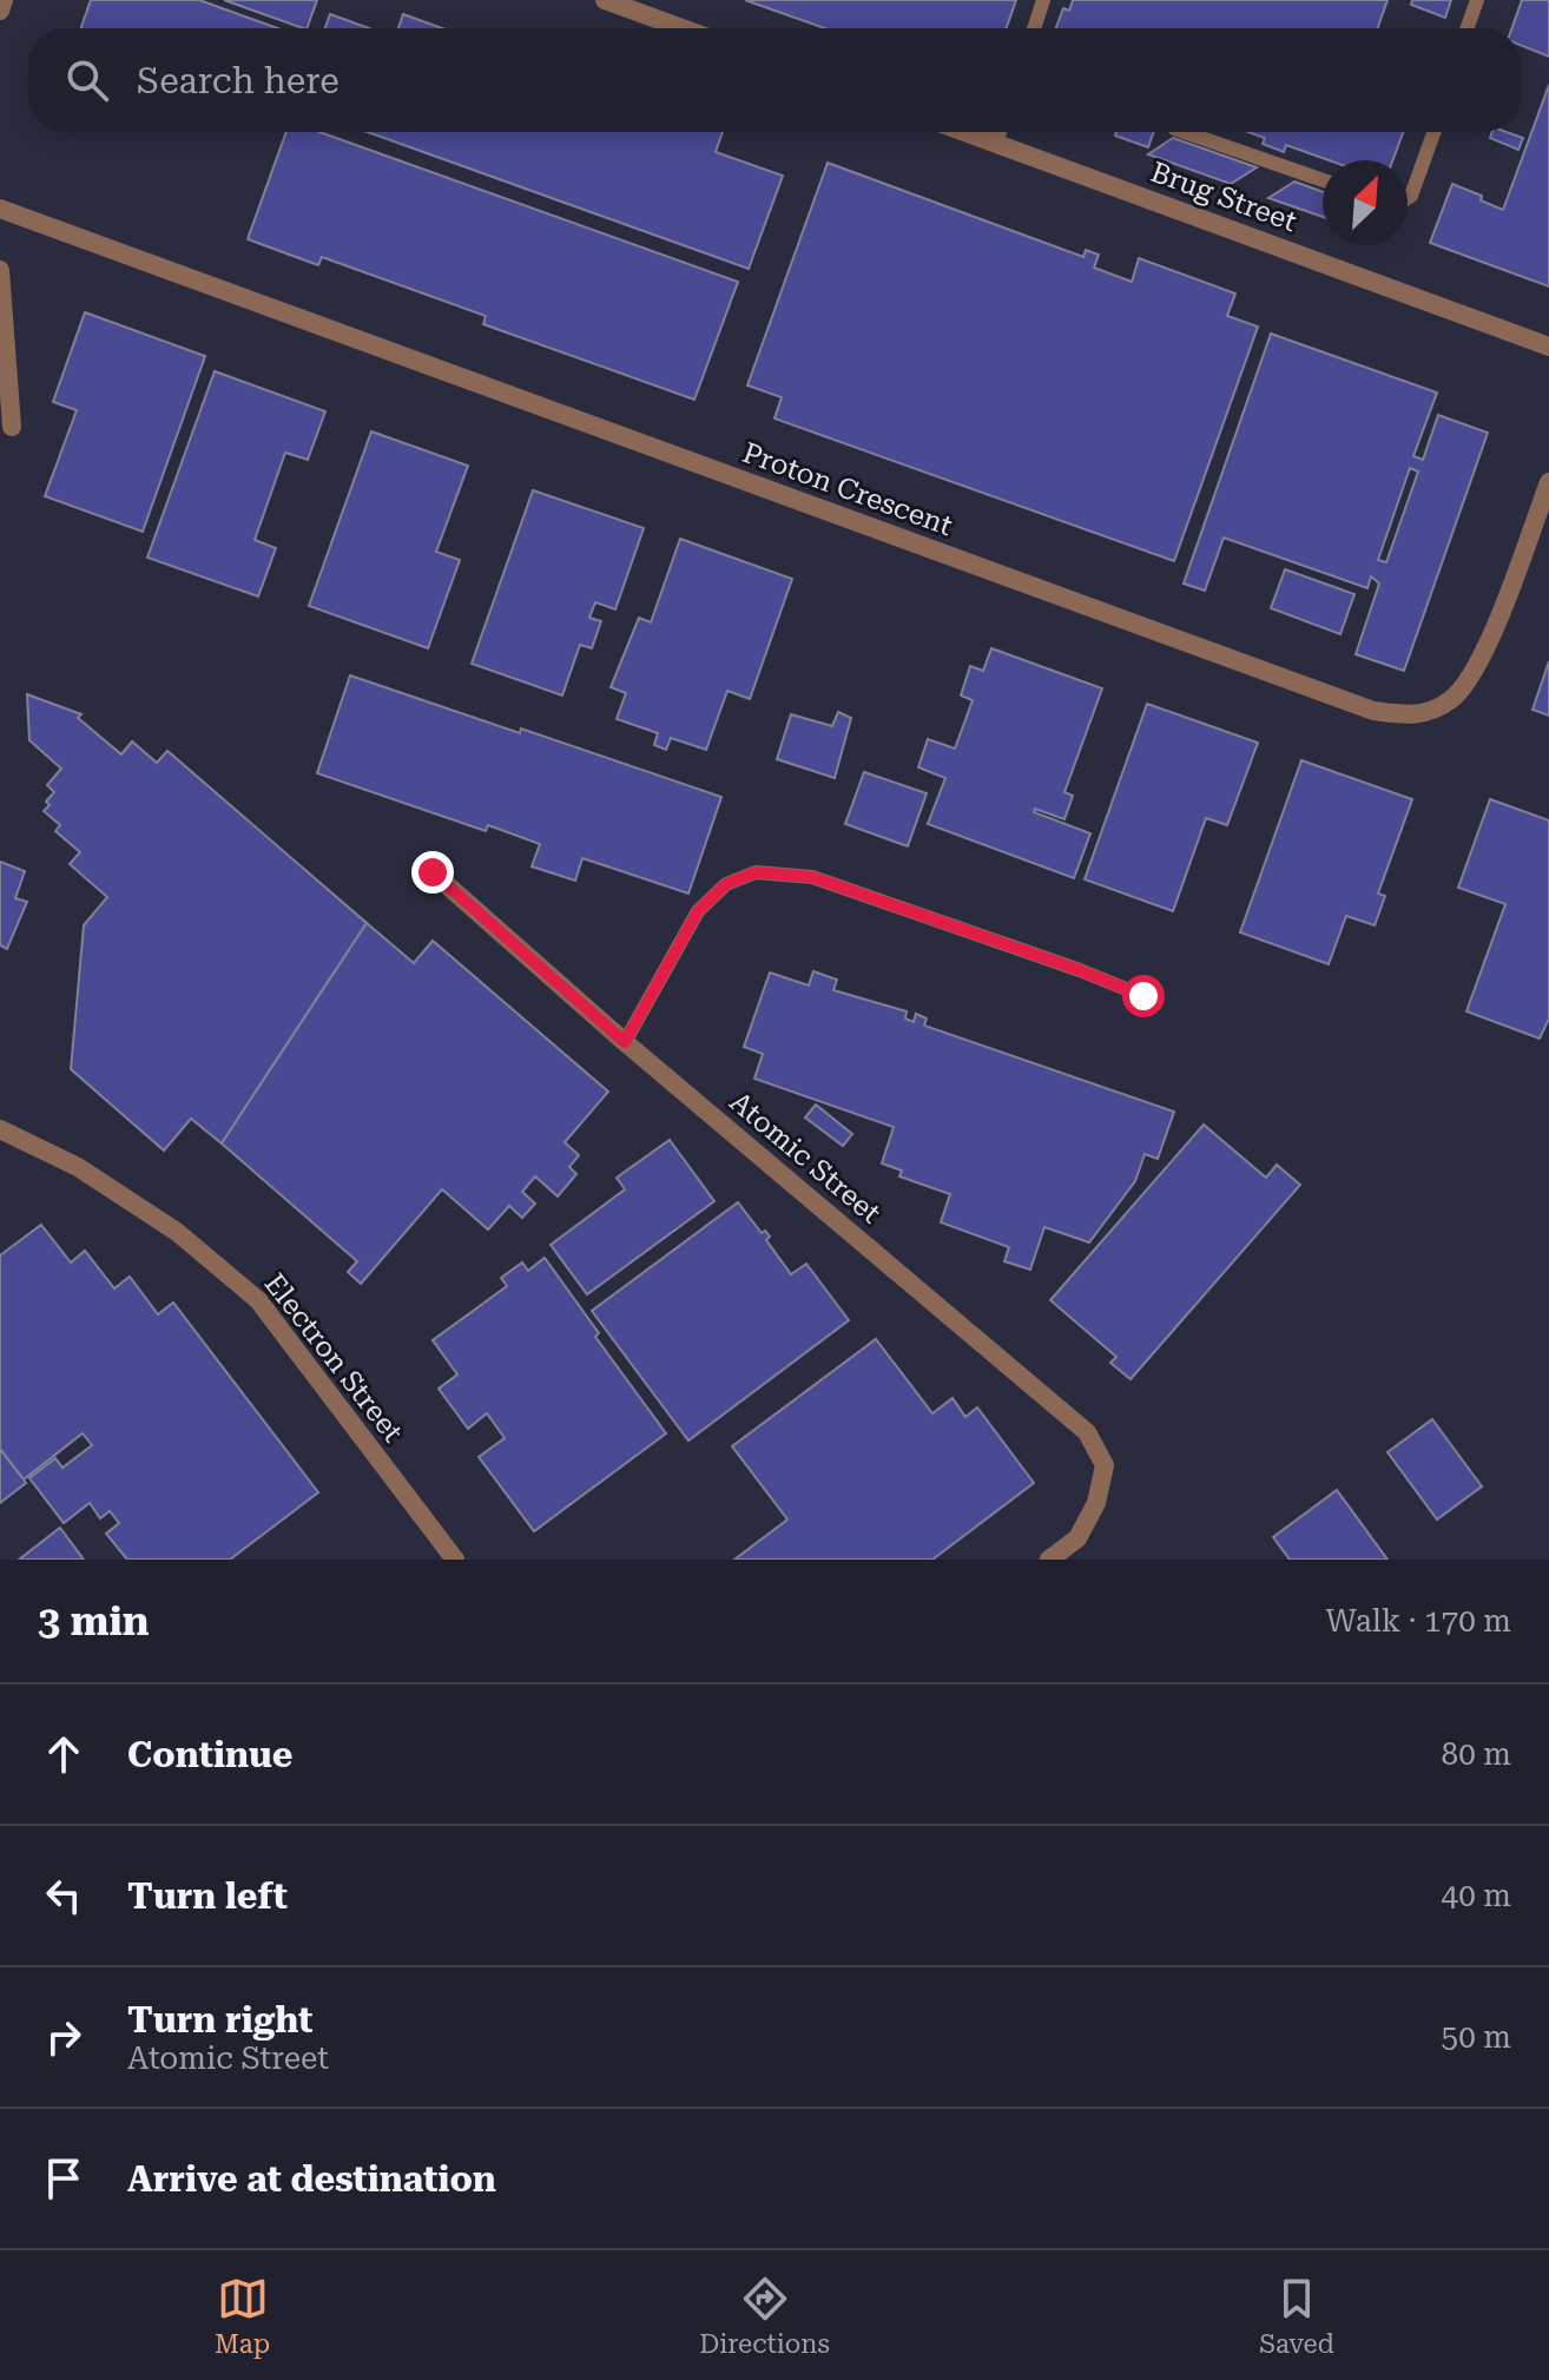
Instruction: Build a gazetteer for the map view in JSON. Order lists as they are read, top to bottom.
{
  "streets": {
    "street": [
      "Brug Street",
      "Proton Crescent",
      "Atomic Street",
      "Electron Street"
    ]
  },
  "north": "top right",
  "page": {
    "search": "Search here",
    "heading": ["3 min", "Walk · 170 m"],
    "list": [
      ["Continue", "80 m"],
      ["Turn left", "40 m"],
      ["Turn right", "Atomic Street", "50 m"],
      "Arrive at destination"
    ],
    "nav": ["Map", "Directions", "Saved"]
  }
}
